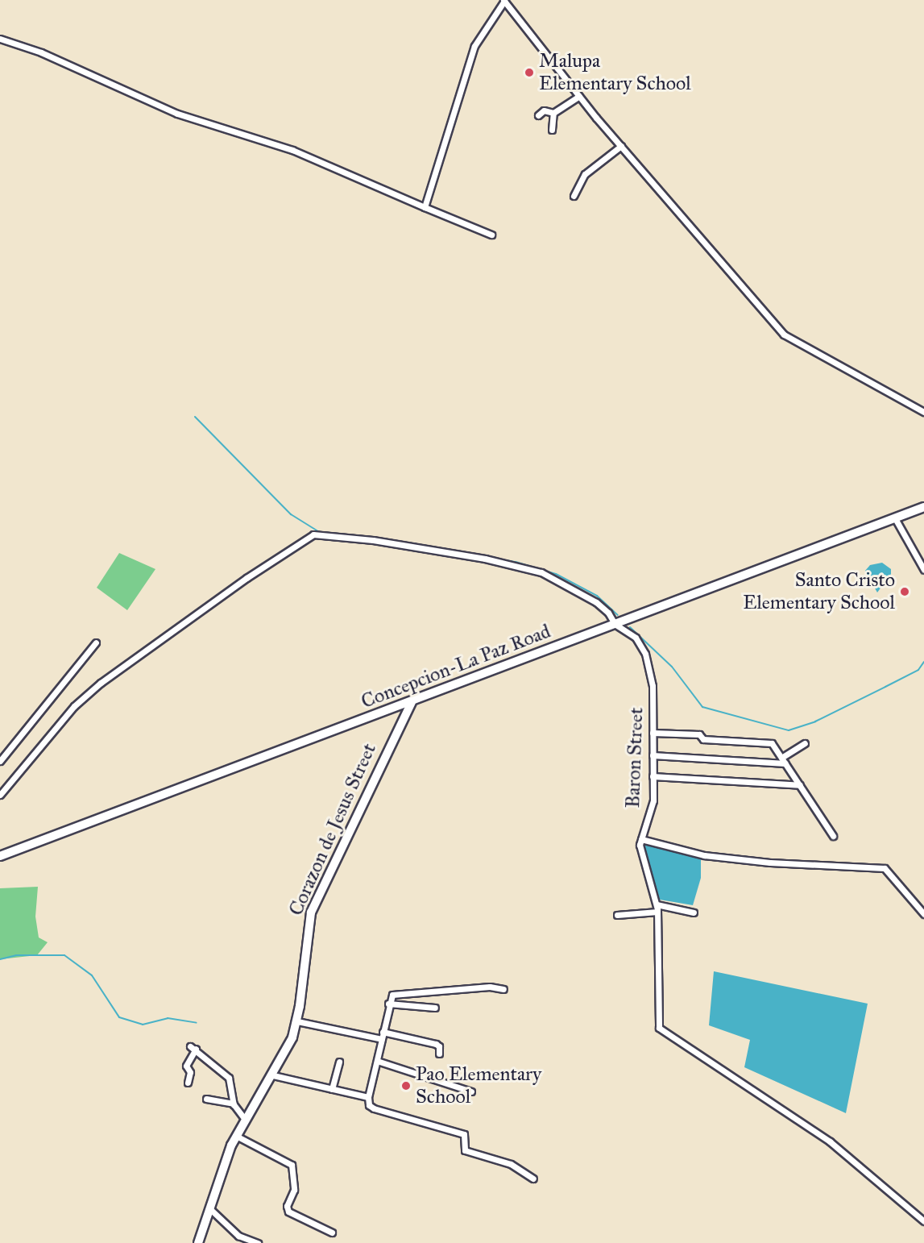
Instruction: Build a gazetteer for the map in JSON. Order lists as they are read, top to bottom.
{
  "streets": {
    "main road": ["Concepcion-La Paz Road", "Corazon de Jesus Street"],
    "street": ["Baron Street"]
  },
  "crossings": [
    ["Concepcion-La Paz Road", "Baron Street"],
    ["Concepcion-La Paz Road", "Corazon de Jesus Street"]
  ],
  "places": ["Malupa Elementary School", "Santo Cristo Elementary School", "Pao Elementary School"]
}
